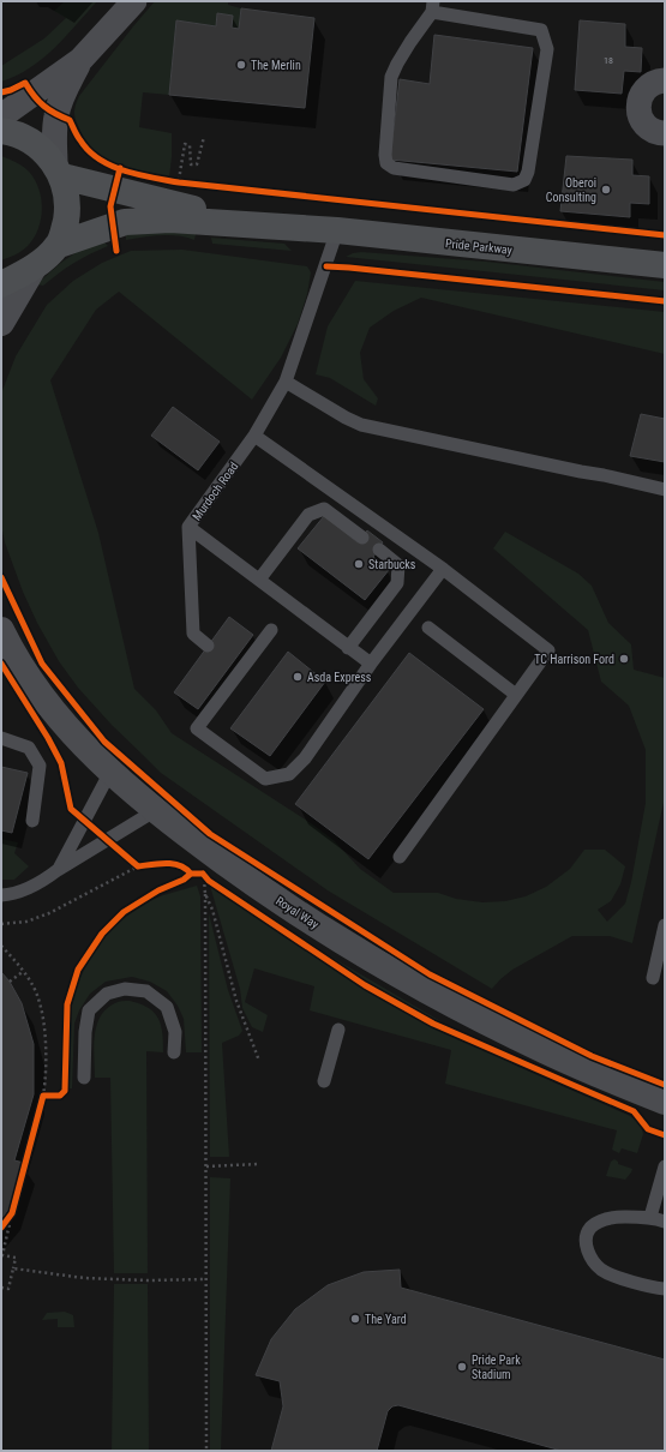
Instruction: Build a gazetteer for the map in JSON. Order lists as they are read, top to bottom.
{
  "streets": {
    "main road": ["Pride Parkway"],
    "street": ["Royal Way"],
    "lane": ["Murdoch Road"]
  },
  "crossings": [
    ["Pride Parkway", "Murdoch Road"]
  ],
  "places": [
    "The Merlin",
    "Oberoi Consulting",
    "Starbucks",
    "TC Harrison Ford",
    "Asda Express",
    "The Yard",
    "Pride Park Stadium"
  ],
  "house_numbers": ["18"]
}
